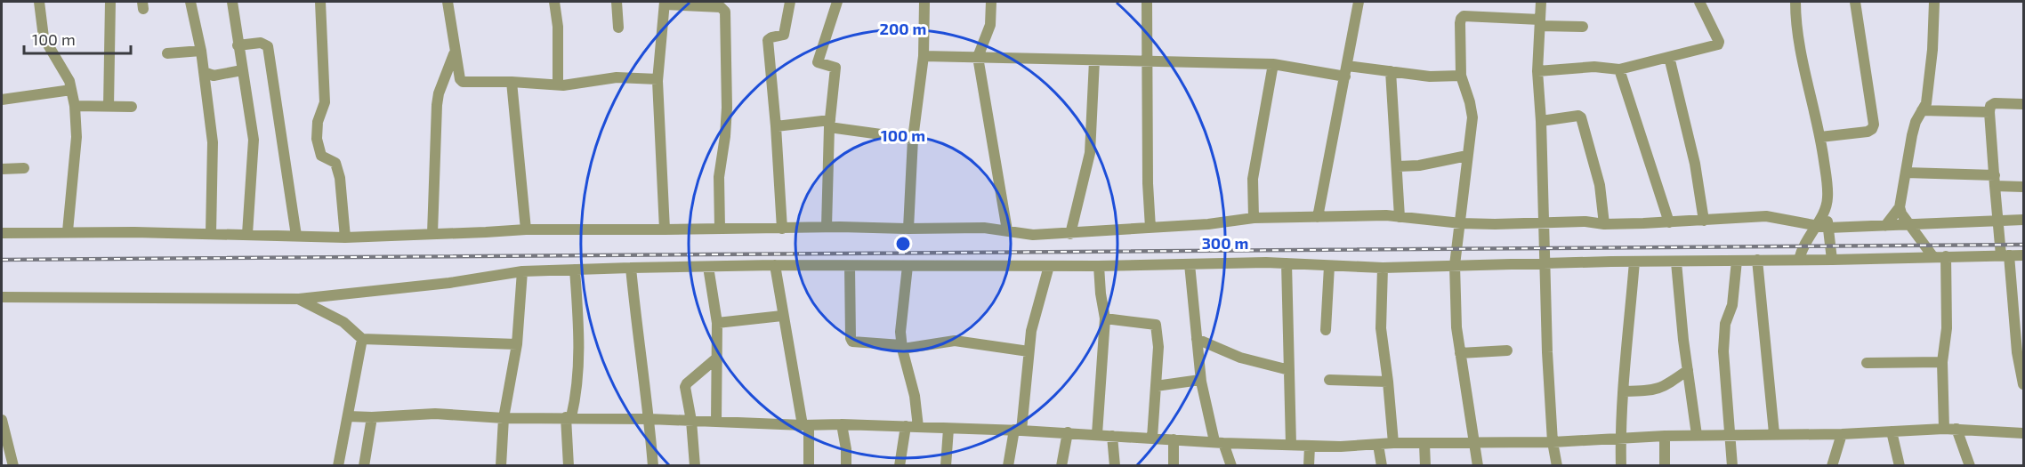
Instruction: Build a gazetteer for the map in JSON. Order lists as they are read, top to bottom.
{
  "scale_bar": "100 m",
  "rings": ["200 m", "100 m", "300 m"]
}
